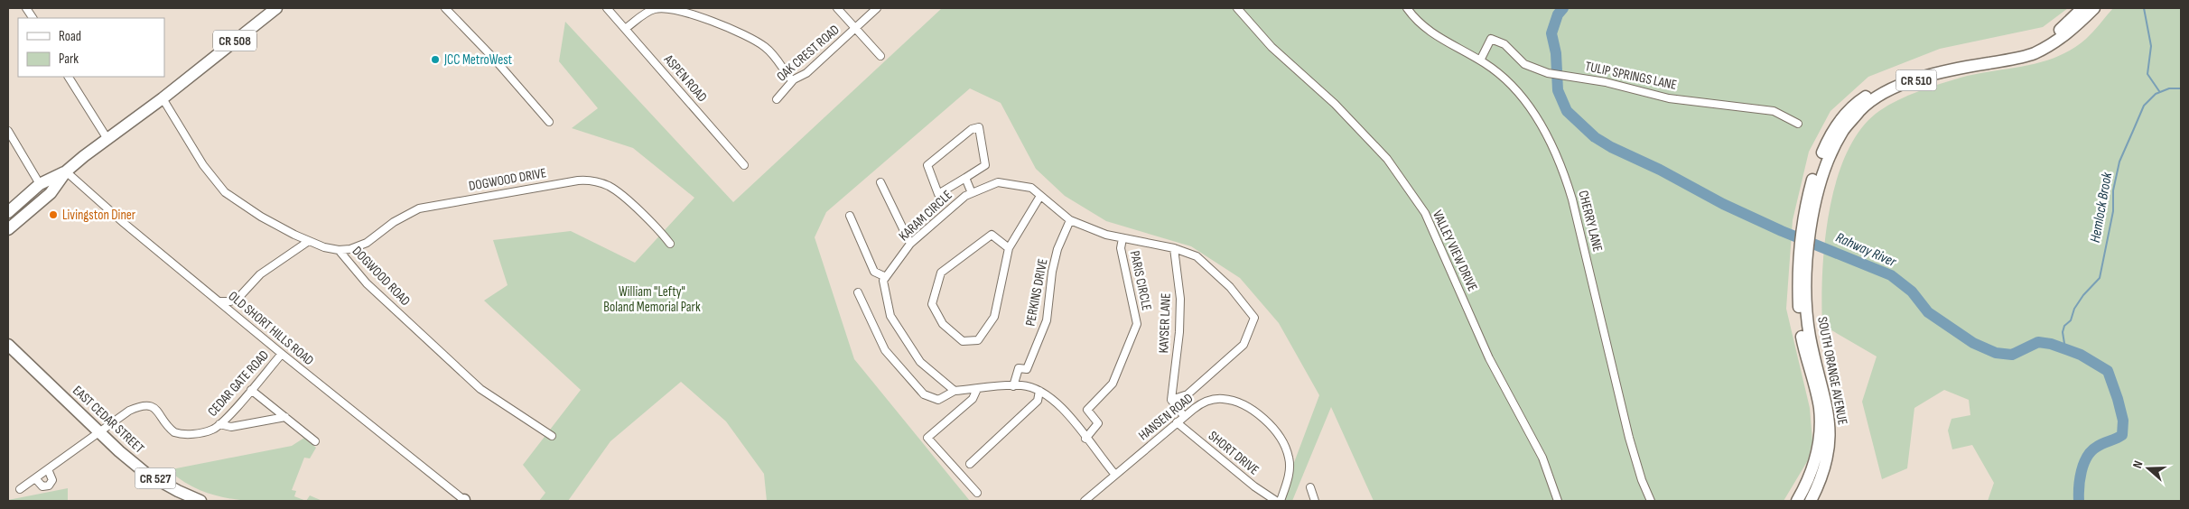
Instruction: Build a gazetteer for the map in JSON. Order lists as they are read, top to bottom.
{
  "streets": {
    "main road": [
      "CR 508",
      "CR 510",
      "SOUTH ORANGE AVENUE",
      "EAST CEDAR STREET",
      "CR 527"
    ],
    "street": [
      "OAK CREST ROAD",
      "TULIP SPRINGS LANE",
      "ASPEN ROAD",
      "DOGWOOD DRIVE",
      "KARAM CIRCLE",
      "CHERRY LANE",
      "VALLEY VIEW DRIVE",
      "DOGWOOD ROAD",
      "PARIS CIRCLE",
      "PERKINS DRIVE",
      "KAYSER LANE",
      "OLD SHORT HILLS ROAD",
      "CEDAR GATE ROAD",
      "HANSEN ROAD",
      "SHORT DRIVE"
    ]
  },
  "crossings": [
    ["CR 508", "DOGWOOD ROAD"],
    ["CR 508", "OLD SHORT HILLS ROAD"],
    ["TULIP SPRINGS LANE", "CHERRY LANE"],
    ["DOGWOOD DRIVE", "DOGWOOD ROAD"],
    ["KARAM CIRCLE", "PARIS CIRCLE"],
    ["KARAM CIRCLE", "PERKINS DRIVE"],
    ["KARAM CIRCLE", "KAYSER LANE"],
    ["OLD SHORT HILLS ROAD", "CEDAR GATE ROAD"],
    ["CEDAR GATE ROAD", "EAST CEDAR STREET"],
    ["HANSEN ROAD", "SHORT DRIVE"]
  ],
  "water": ["Hemlock Brook", "Rahway River"],
  "parks": ["William \"Lefty\" Boland Memorial Park"],
  "places": ["JCC MetroWest", "Livingston Diner"],
  "legend": ["Road", "Park"],
  "north": "left"
}
